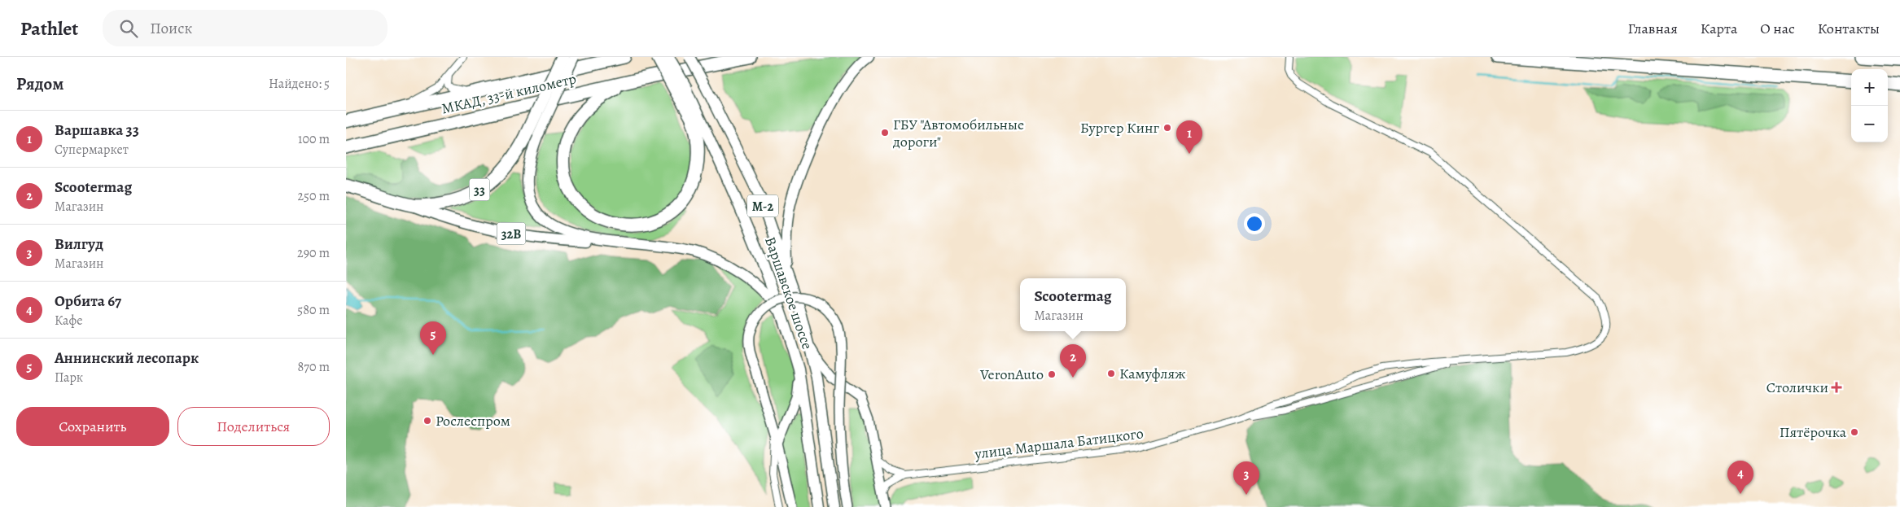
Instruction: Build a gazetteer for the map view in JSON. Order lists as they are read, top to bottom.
{
  "streets": {
    "highway": [
      "МКАД, 33-й километр",
      "33",
      "М-2",
      "32B",
      "Варшавское шоссе"
    ],
    "street": ["улица Маршала Батицкого"]
  },
  "crossings": [
    ["33", "32B"]
  ],
  "places": {
    "other": [
      "Бургер Кинг",
      "ГБУ \"Автомобильные дороги\"",
      "Камуфляж",
      "VeronAuto",
      "Рослеспром",
      "Пятёрочка"
    ],
    "health": ["Столички"]
  },
  "page": {
    "header": "Pathlet",
    "search": "Поиск",
    "nav": [
      "Главная",
      "Карта",
      "О нас",
      "Контакты"
    ],
    "heading": ["Рядом", "Найдено: 5"],
    "map_buttons": ["+", "−"],
    "list": [
      {
        "mark": "1",
        "name": "Варшавка 33",
        "note": "Супермаркет",
        "value": "100 m"
      },
      {
        "mark": "2",
        "name": "Scootermag",
        "note": "Магазин",
        "value": "250 m"
      },
      {
        "mark": "3",
        "name": "Вилгуд",
        "note": "Магазин",
        "value": "290 m"
      },
      {
        "mark": "4",
        "name": "Орбита 67",
        "note": "Кафе",
        "value": "580 m"
      },
      {
        "mark": "5",
        "name": "Аннинский лесопарк",
        "note": "Парк",
        "value": "870 m"
      }
    ],
    "pins": [
      "1",
      "5",
      "2",
      "4",
      "3"
    ],
    "popup": ["Scootermag", "Магазин"],
    "buttons": ["Сохранить", "Поделиться"]
  }
}
